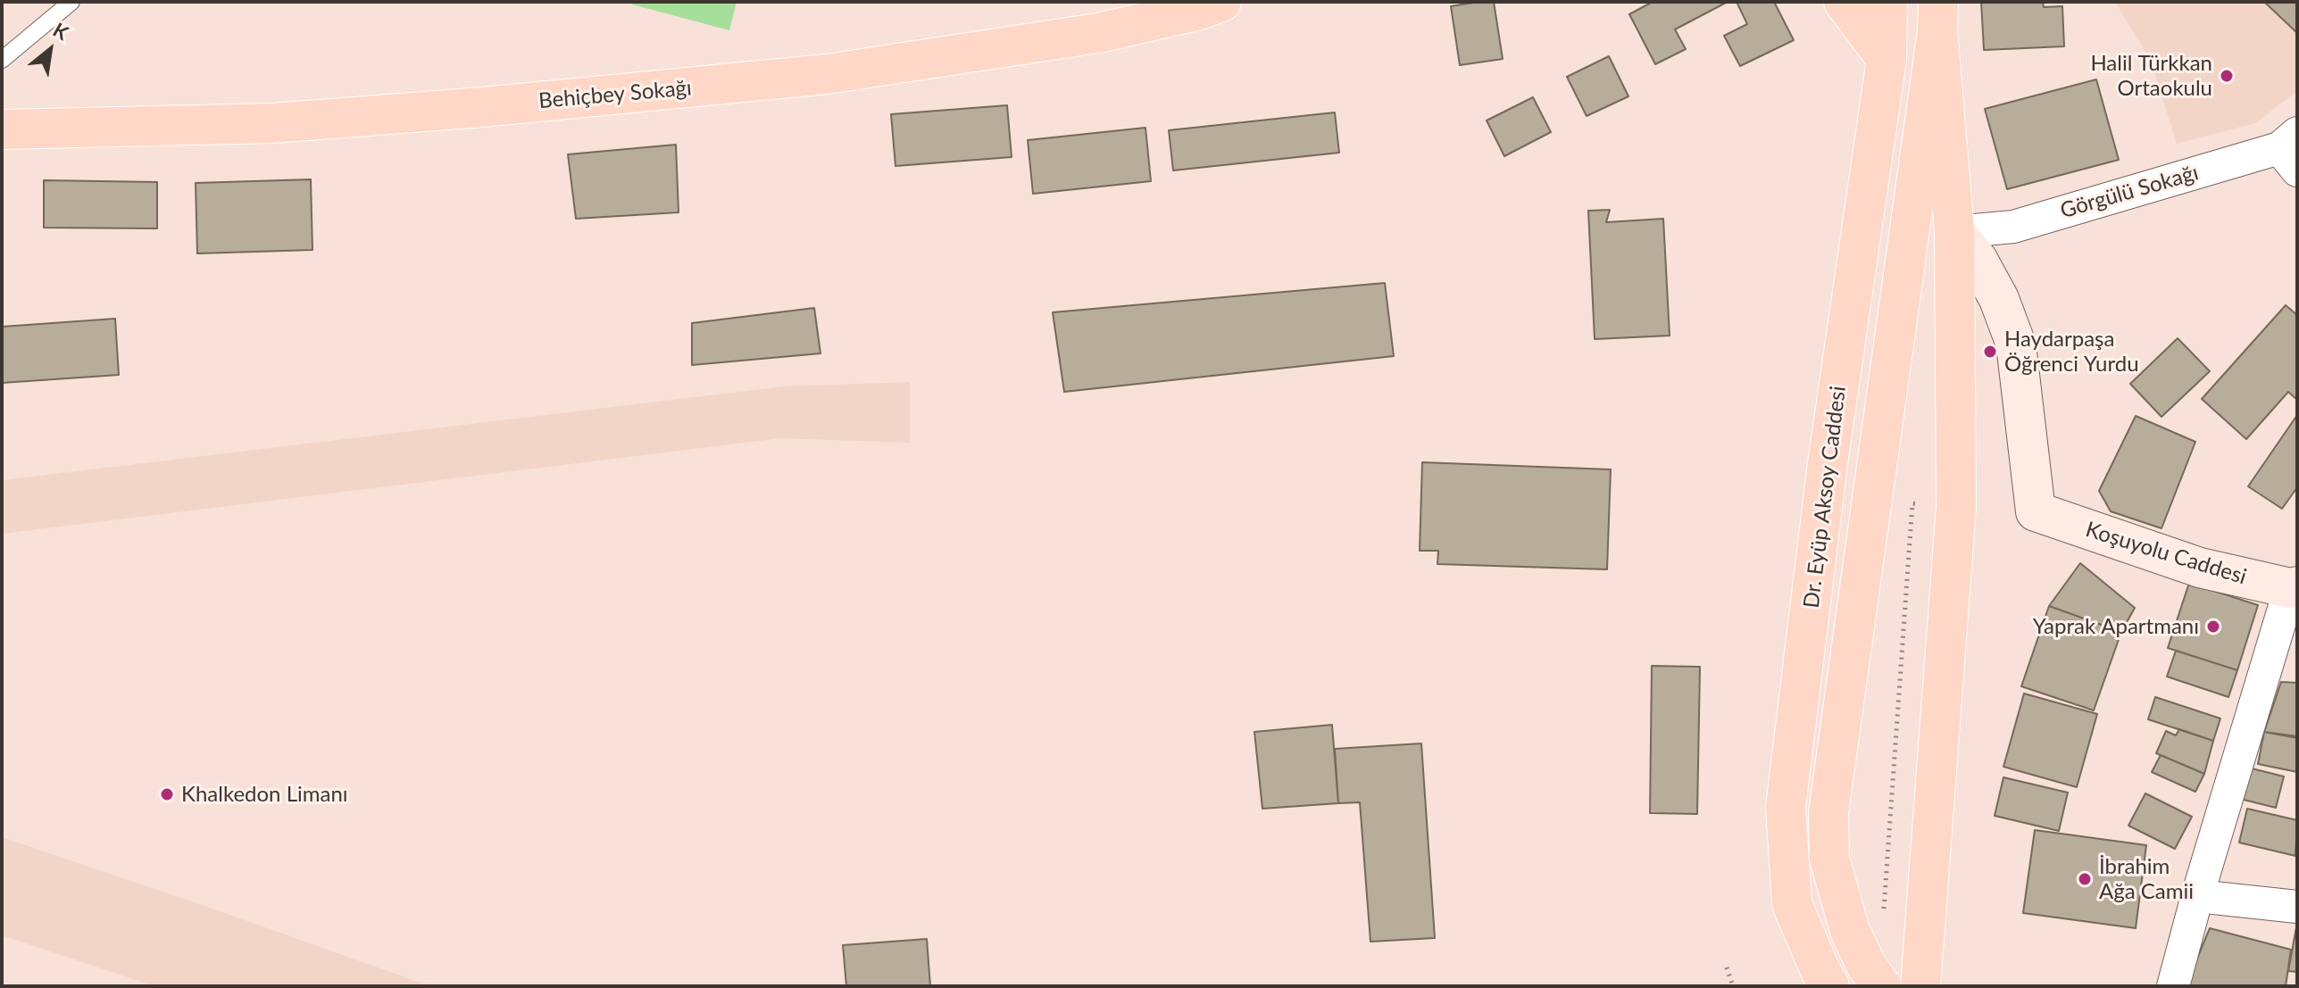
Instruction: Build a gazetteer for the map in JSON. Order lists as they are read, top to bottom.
{
  "streets": {
    "main road": ["Behiçbey Sokağı", "Dr. Eyüp Aksoy Caddesi", "Koşuyolu Caddesi"],
    "street": ["Görgülü Sokağı"]
  },
  "crossings": [
    ["Görgülü Sokağı", "Koşuyolu Caddesi"]
  ],
  "places": [
    "Halil Türkkan Ortaokulu",
    "Haydarpaşa Öğrenci Yurdu",
    "Yaprak Apartmanı",
    "Khalkedon Limanı",
    "İbrahim Ağa Camii"
  ],
  "north": "top right"
}
